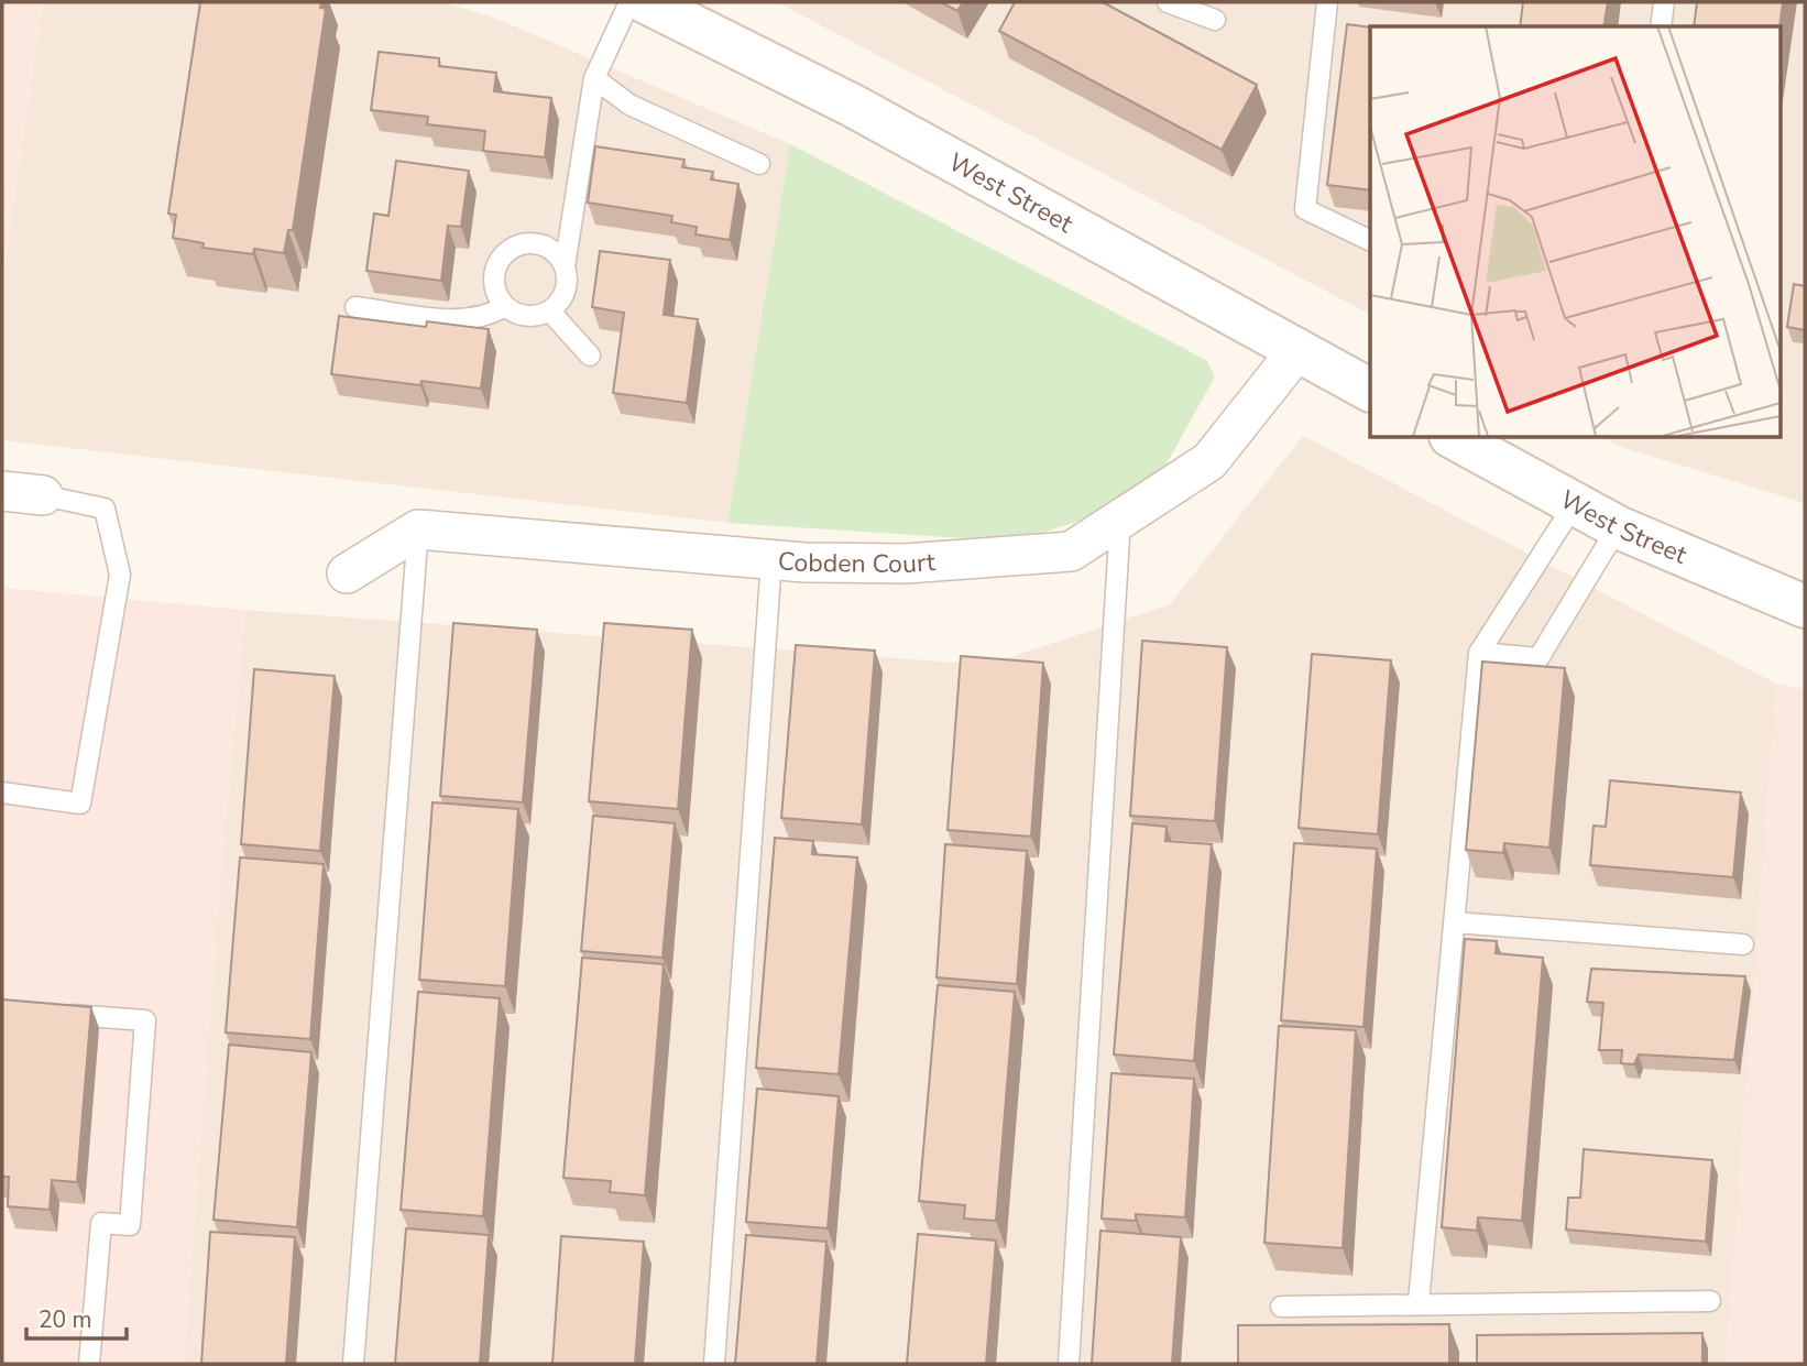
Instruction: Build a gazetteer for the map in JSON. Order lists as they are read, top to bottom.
{
  "streets": {
    "main road": ["West Street"],
    "street": ["Cobden Court"]
  },
  "crossings": [
    ["West Street", "Cobden Court"]
  ],
  "scale_bar": "20 m"
}
